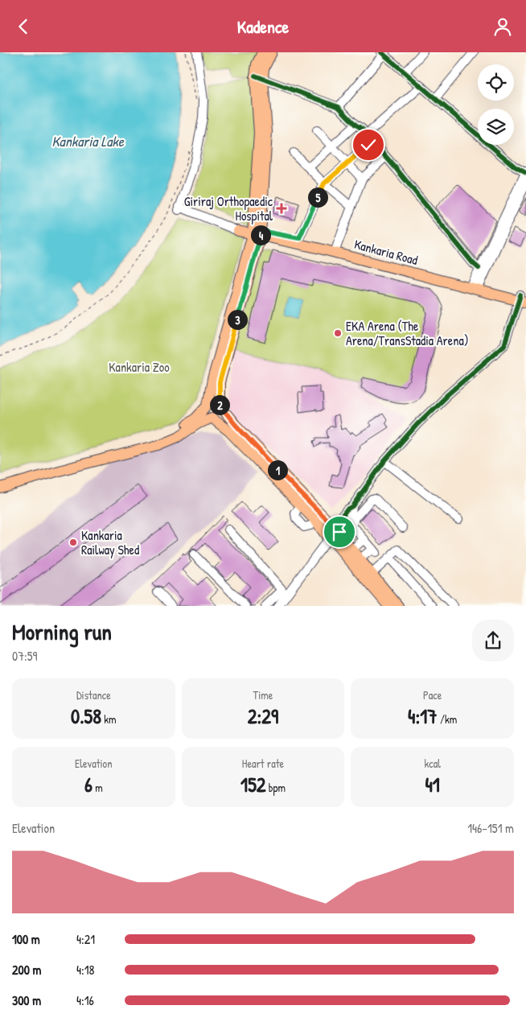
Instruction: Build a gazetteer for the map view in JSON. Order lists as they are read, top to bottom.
{
  "streets": {
    "main road": ["Kankaria Road"]
  },
  "water": ["Kankaria Lake"],
  "parks": ["Kankaria Zoo"],
  "places": {
    "health": ["Giriraj Orthopaedic Hospital"],
    "other": ["EKA Arena (The Arena/TransStadia Arena)", "Kankaria Railway Shed"]
  },
  "page": {
    "header": "Kadence",
    "pins": [
      "5",
      "4",
      "3",
      "2",
      "1"
    ],
    "heading": ["Morning run", "07:59"],
    "stats": [
      ["Distance", "0.58 km"],
      ["Time", "2:29"],
      ["Pace", "4:17 /km"],
      ["Elevation", "6 m"],
      ["Heart rate", "152 bpm"],
      ["kcal", "41"]
    ],
    "chart": ["Elevation", "146–151 m"],
    "list": [
      {
        "name": "100 m",
        "note": "4:21"
      },
      {
        "name": "200 m",
        "note": "4:18"
      },
      {
        "name": "300 m",
        "note": "4:16"
      }
    ]
  }
}
